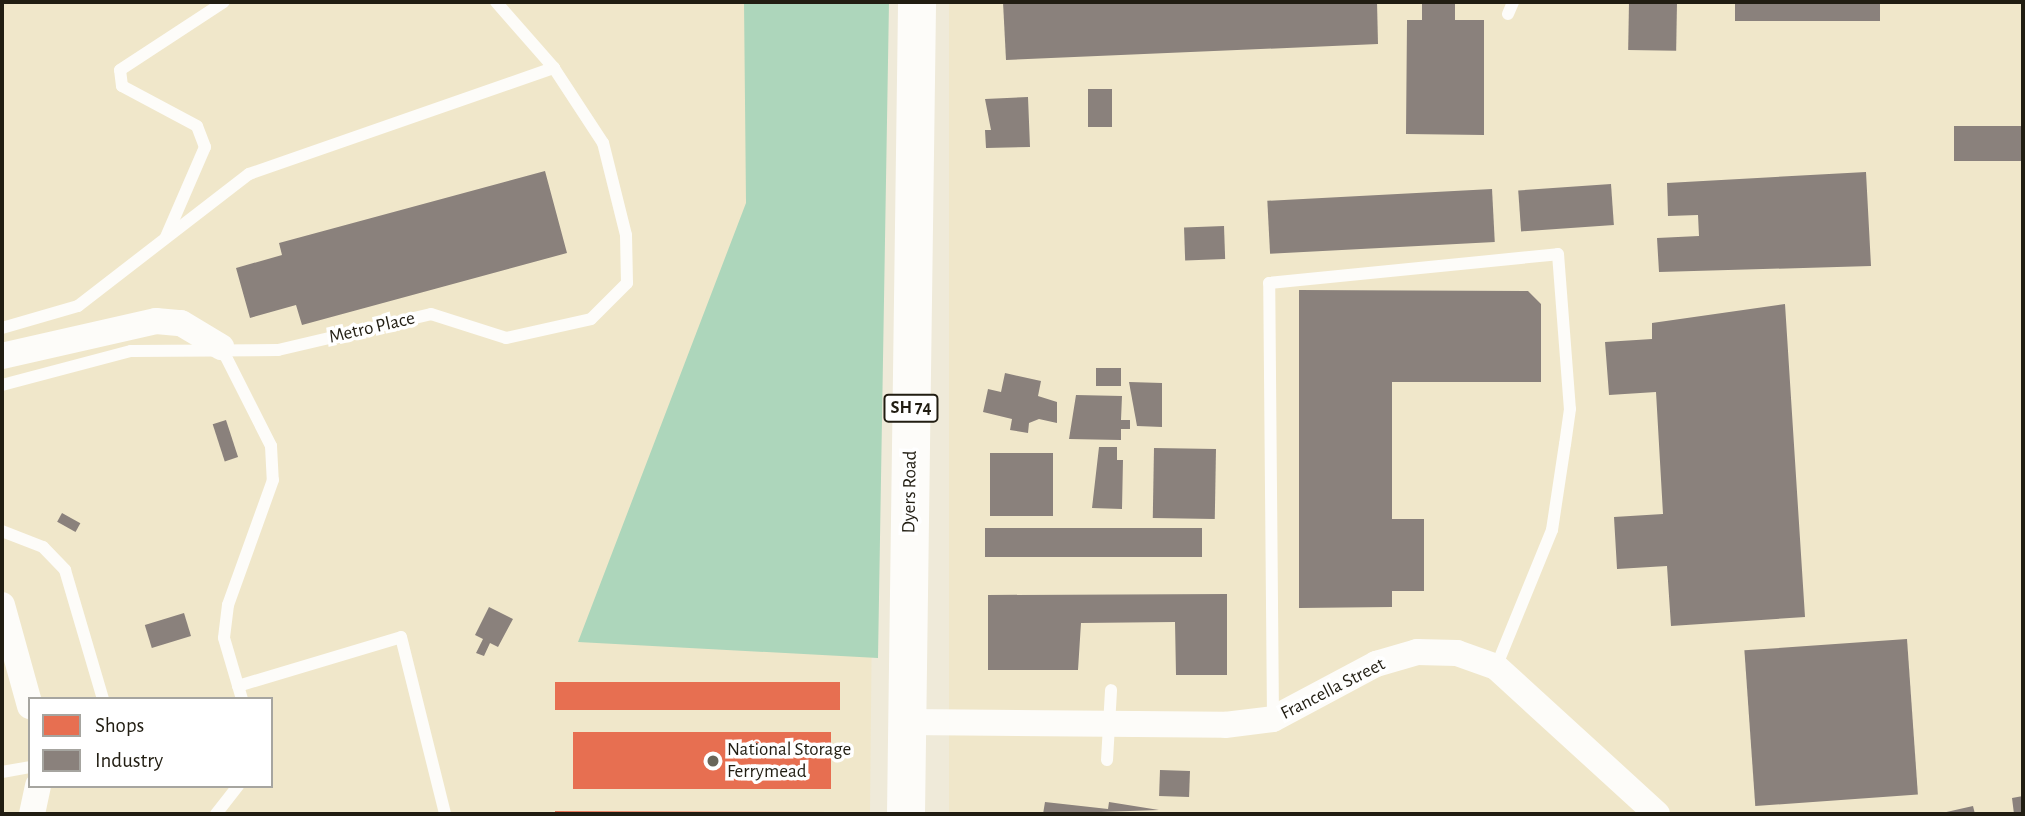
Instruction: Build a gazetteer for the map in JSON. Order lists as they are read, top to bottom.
{
  "streets": {
    "highway": ["SH 74", "Dyers Road"],
    "street": ["Metro Place", "Francella Street"]
  },
  "crossings": [
    ["Dyers Road", "Francella Street"]
  ],
  "places": ["National Storage Ferrymead"],
  "legend": ["Shops", "Industry"]
}
